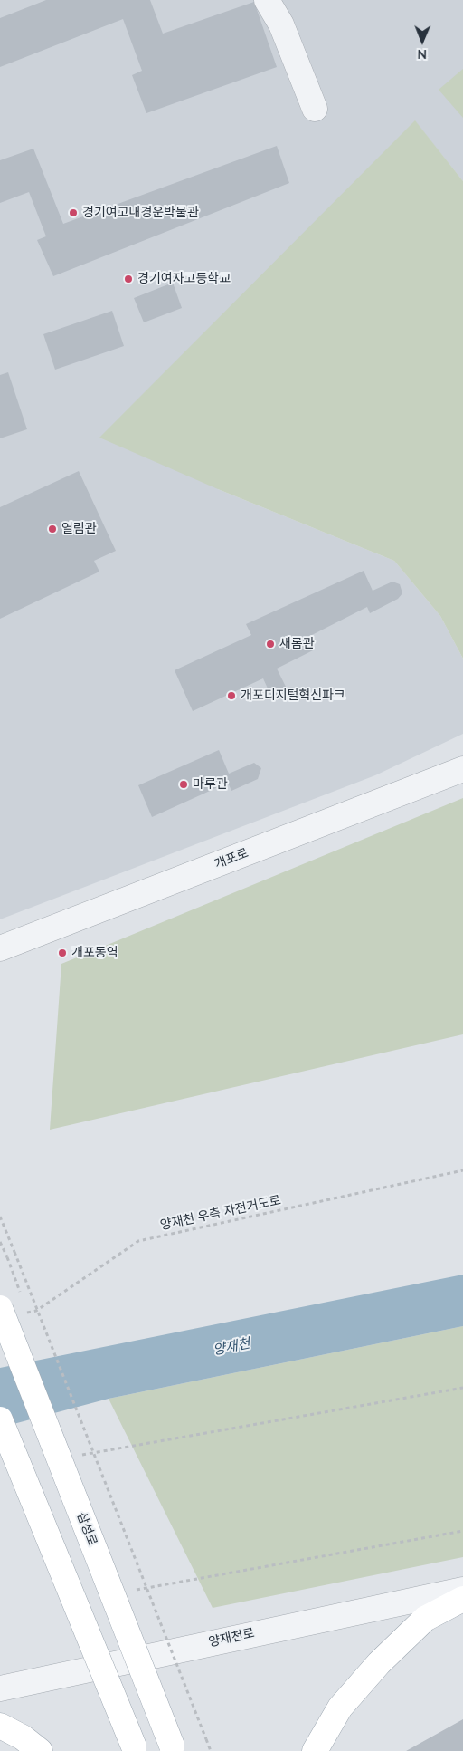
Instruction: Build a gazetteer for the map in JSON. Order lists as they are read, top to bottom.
{
  "streets": {
    "main road": ["삼성로"],
    "street": ["개포로", "양재천로"],
    "path": ["양재천 우측 자전거도로"]
  },
  "crossings": [
    ["양재천 우측 자전거도로", "삼성로"]
  ],
  "water": ["양재천"],
  "places": [
    "경기여고내경운박물관",
    "경기여자고등학교",
    "열림관",
    "새롬관",
    "개포디지털혁신파크",
    "마루관",
    "개포동역"
  ],
  "north": "bottom"
}
